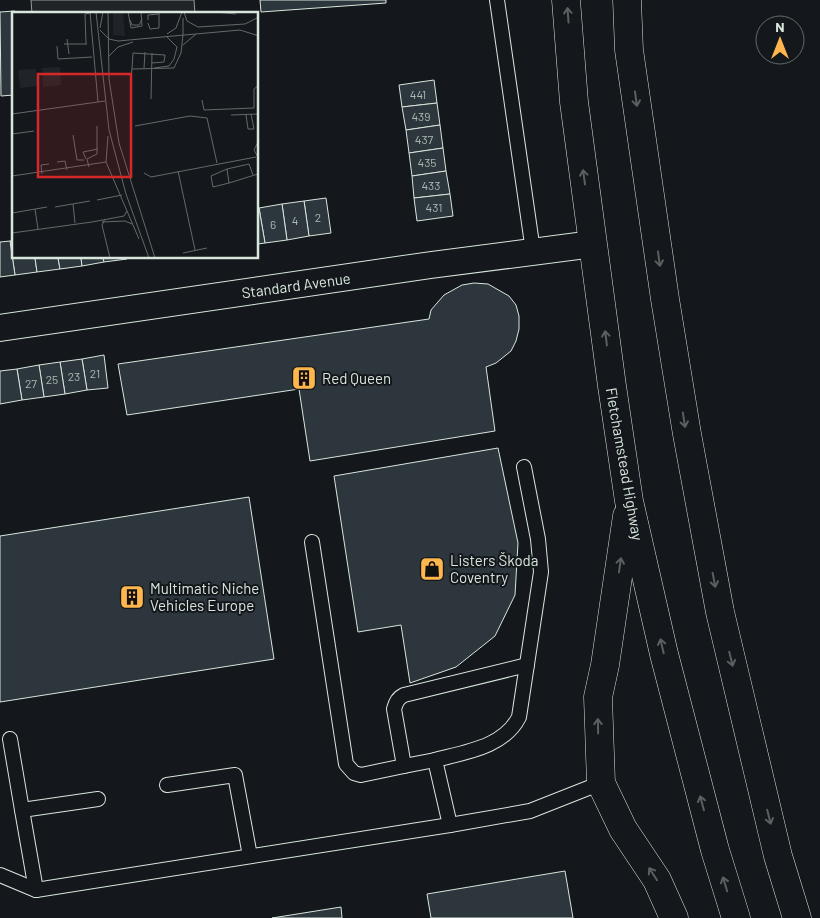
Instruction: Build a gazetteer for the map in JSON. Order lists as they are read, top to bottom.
{
  "streets": {
    "highway": ["Fletchamstead Highway"],
    "street": ["Standard Avenue"]
  },
  "crossings": [
    ["Standard Avenue", "Fletchamstead Highway"]
  ],
  "places": {
    "building": ["Red Queen", "Multimatic Niche Vehicles Europe"],
    "shop": ["Listers Škoda Coventry"]
  },
  "house_numbers": [
    "441",
    "439",
    "437",
    "435",
    "433",
    "431",
    "2",
    "4",
    "6",
    "21",
    "23",
    "25",
    "27"
  ],
  "north": "top"
}
